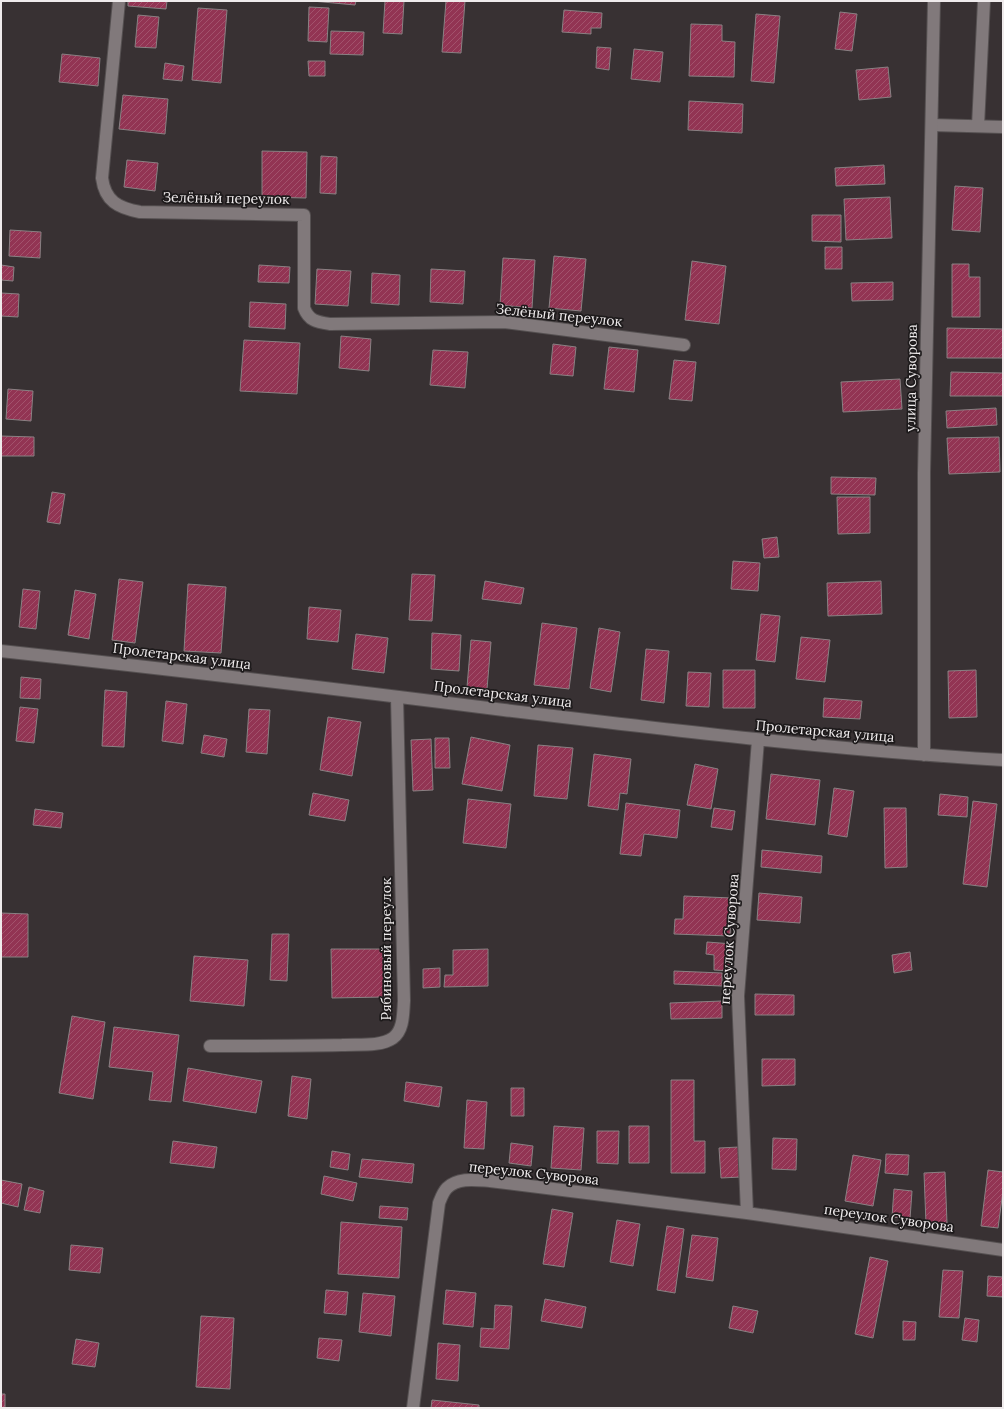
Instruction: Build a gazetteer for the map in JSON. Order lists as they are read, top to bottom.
{
  "streets": {
    "street": [
      "Зелёный переулок",
      "улица Суворова",
      "Пролетарская улица",
      "переулок Суворова",
      "Рябиновый переулок"
    ]
  },
  "crossings": [
    ["улица Суворова", "Пролетарская улица"],
    ["Пролетарская улица", "переулок Суворова"],
    ["Пролетарская улица", "Рябиновый переулок"]
  ]
}
